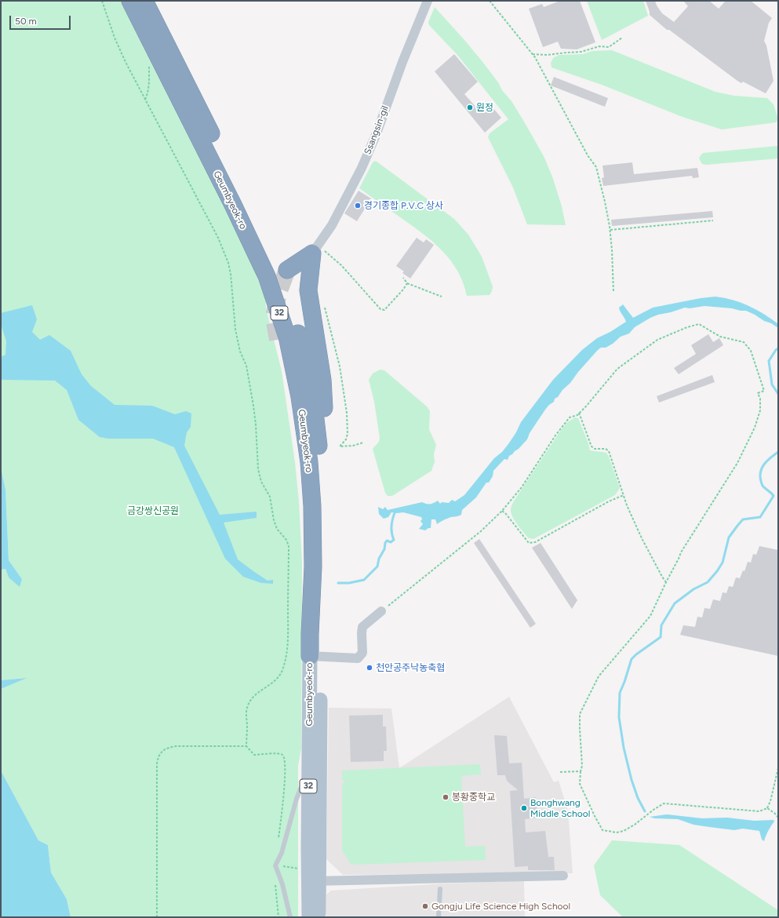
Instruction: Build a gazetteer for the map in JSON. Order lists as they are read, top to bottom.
{
  "streets": {
    "highway": ["Geumbyeok-ro", "32"],
    "street": ["Ssangsin-gil"]
  },
  "parks": ["금강쌍신공원"],
  "places": [
    "원정",
    "경기종합 P.V.C 상사",
    "천안공주낙농축협",
    "봉황중학교",
    "Bonghwang Middle School",
    "Gongju Life Science High School"
  ],
  "scale_bar": "50 m"
}
